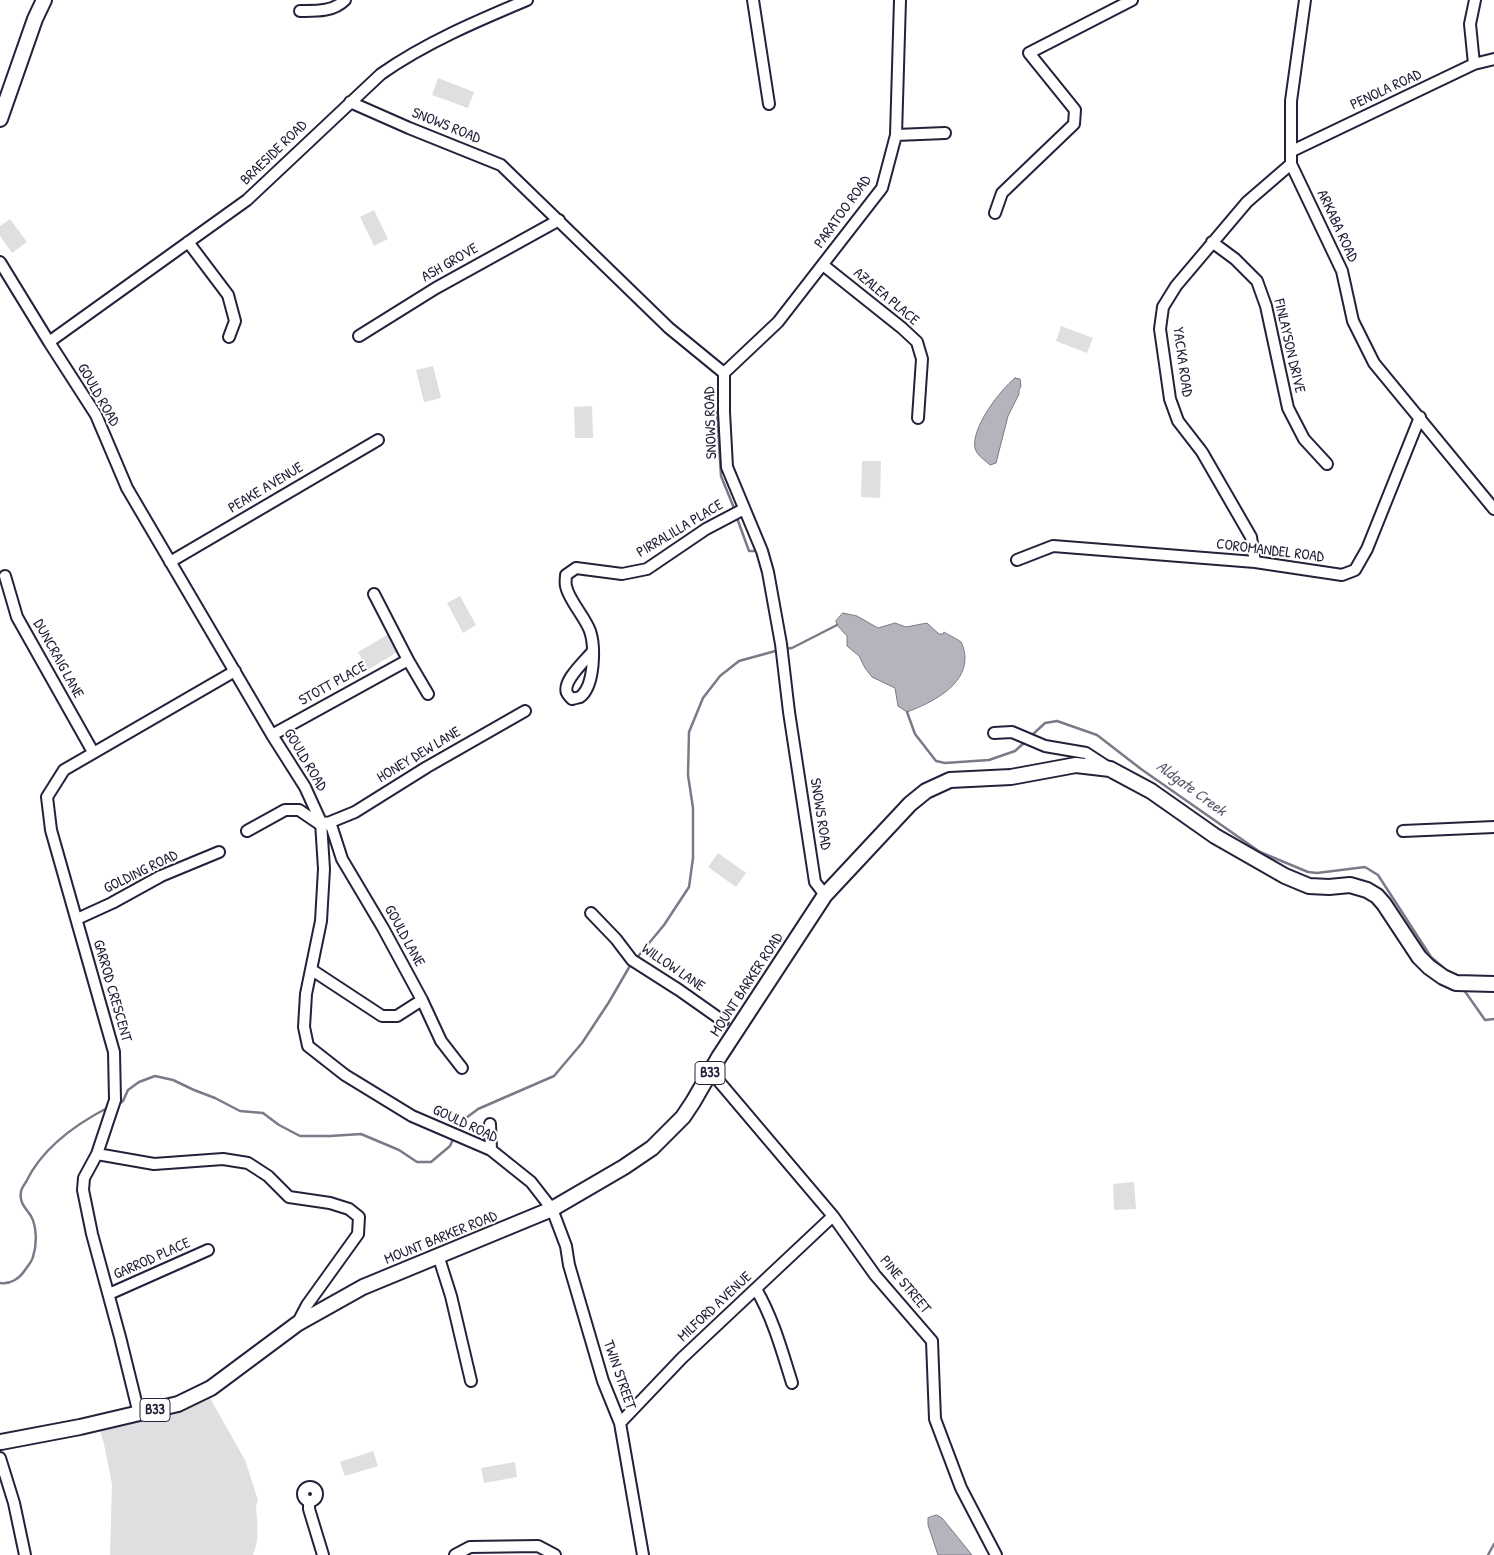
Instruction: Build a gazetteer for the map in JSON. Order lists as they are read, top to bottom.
{
  "streets": {
    "main road": ["MOUNT BARKER ROAD", "B33"],
    "street": [
      "PENOLA ROAD",
      "SNOWS ROAD",
      "BRAESIDE ROAD",
      "PARATOO ROAD",
      "ARKABA ROAD",
      "ASH GROVE",
      "AZALEA PLACE",
      "FINLAYSON DRIVE",
      "YACKA ROAD",
      "GOULD ROAD",
      "PEAKE AVENUE",
      "PIRRALILLA PLACE",
      "COROMANDEL ROAD",
      "DUNCRAIG LANE",
      "STOTT PLACE",
      "HONEY DEW LANE",
      "GOLDING ROAD",
      "GOULD LANE",
      "WILLOW LANE",
      "GARROD CRESCENT",
      "GARROD PLACE",
      "PINE STREET",
      "MILFORD AVENUE",
      "TWIN STREET"
    ]
  },
  "crossings": [
    ["PENOLA ROAD", "ARKABA ROAD"],
    ["SNOWS ROAD", "BRAESIDE ROAD"],
    ["SNOWS ROAD", "PARATOO ROAD"],
    ["SNOWS ROAD", "ASH GROVE"],
    ["SNOWS ROAD", "PIRRALILLA PLACE"],
    ["SNOWS ROAD", "MOUNT BARKER ROAD"],
    ["BRAESIDE ROAD", "GOULD ROAD"],
    ["PARATOO ROAD", "AZALEA PLACE"],
    ["ARKABA ROAD", "YACKA ROAD"],
    ["ARKABA ROAD", "COROMANDEL ROAD"],
    ["FINLAYSON DRIVE", "YACKA ROAD"],
    ["YACKA ROAD", "COROMANDEL ROAD"],
    ["GOULD ROAD", "PEAKE AVENUE"],
    ["GOULD ROAD", "STOTT PLACE"],
    ["GOULD ROAD", "HONEY DEW LANE"],
    ["GOULD ROAD", "GOULD LANE"],
    ["GOULD ROAD", "MOUNT BARKER ROAD"],
    ["GOULD ROAD", "GARROD CRESCENT"],
    ["GOULD ROAD", "TWIN STREET"],
    ["DUNCRAIG LANE", "GARROD CRESCENT"],
    ["HONEY DEW LANE", "GOULD LANE"],
    ["GOLDING ROAD", "GARROD CRESCENT"],
    ["MOUNT BARKER ROAD", "GARROD CRESCENT"],
    ["MOUNT BARKER ROAD", "PINE STREET"],
    ["MOUNT BARKER ROAD", "TWIN STREET"],
    ["GARROD CRESCENT", "GARROD PLACE"],
    ["PINE STREET", "MILFORD AVENUE"],
    ["MILFORD AVENUE", "TWIN STREET"]
  ],
  "water": ["Aldgate Creek"]
}
